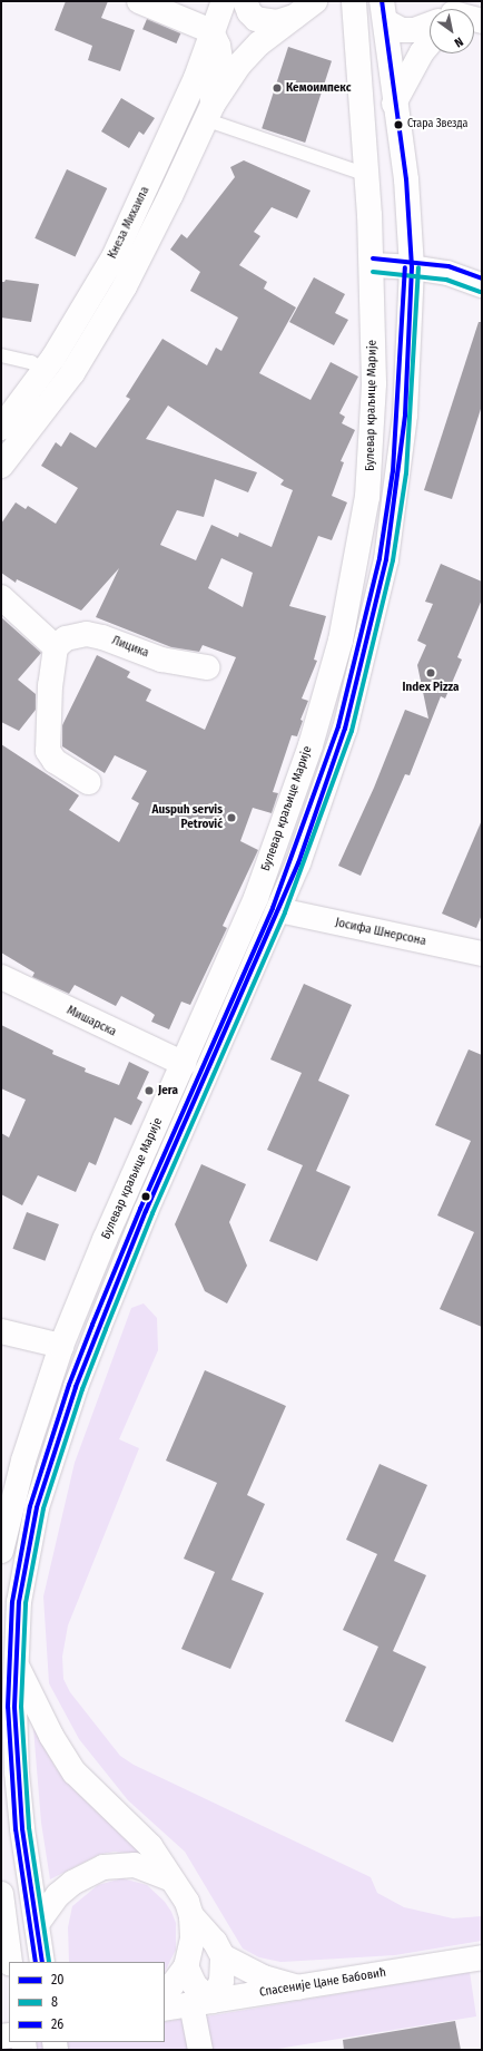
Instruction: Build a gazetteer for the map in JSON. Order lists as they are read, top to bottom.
{
  "streets": {
    "main road": [
      "Кнеза Михаила",
      "Булевар краљице Марије",
      "Лицика",
      "Јосифа Шнерсона",
      "Мишарска",
      "Спасеније Цане Бабовић"
    ]
  },
  "crossings": [
    ["Булевар краљице Марије", "Мишарска"]
  ],
  "places": [
    "Кемоимпекс",
    "Стара Звезда",
    "Index Pizza",
    "Auspuh servis Petrović",
    "Jera"
  ],
  "lines": ["transit line 20", "transit line 26", "transit line 8"],
  "legend": ["20", "8", "26"],
  "north": "bottom right"
}
